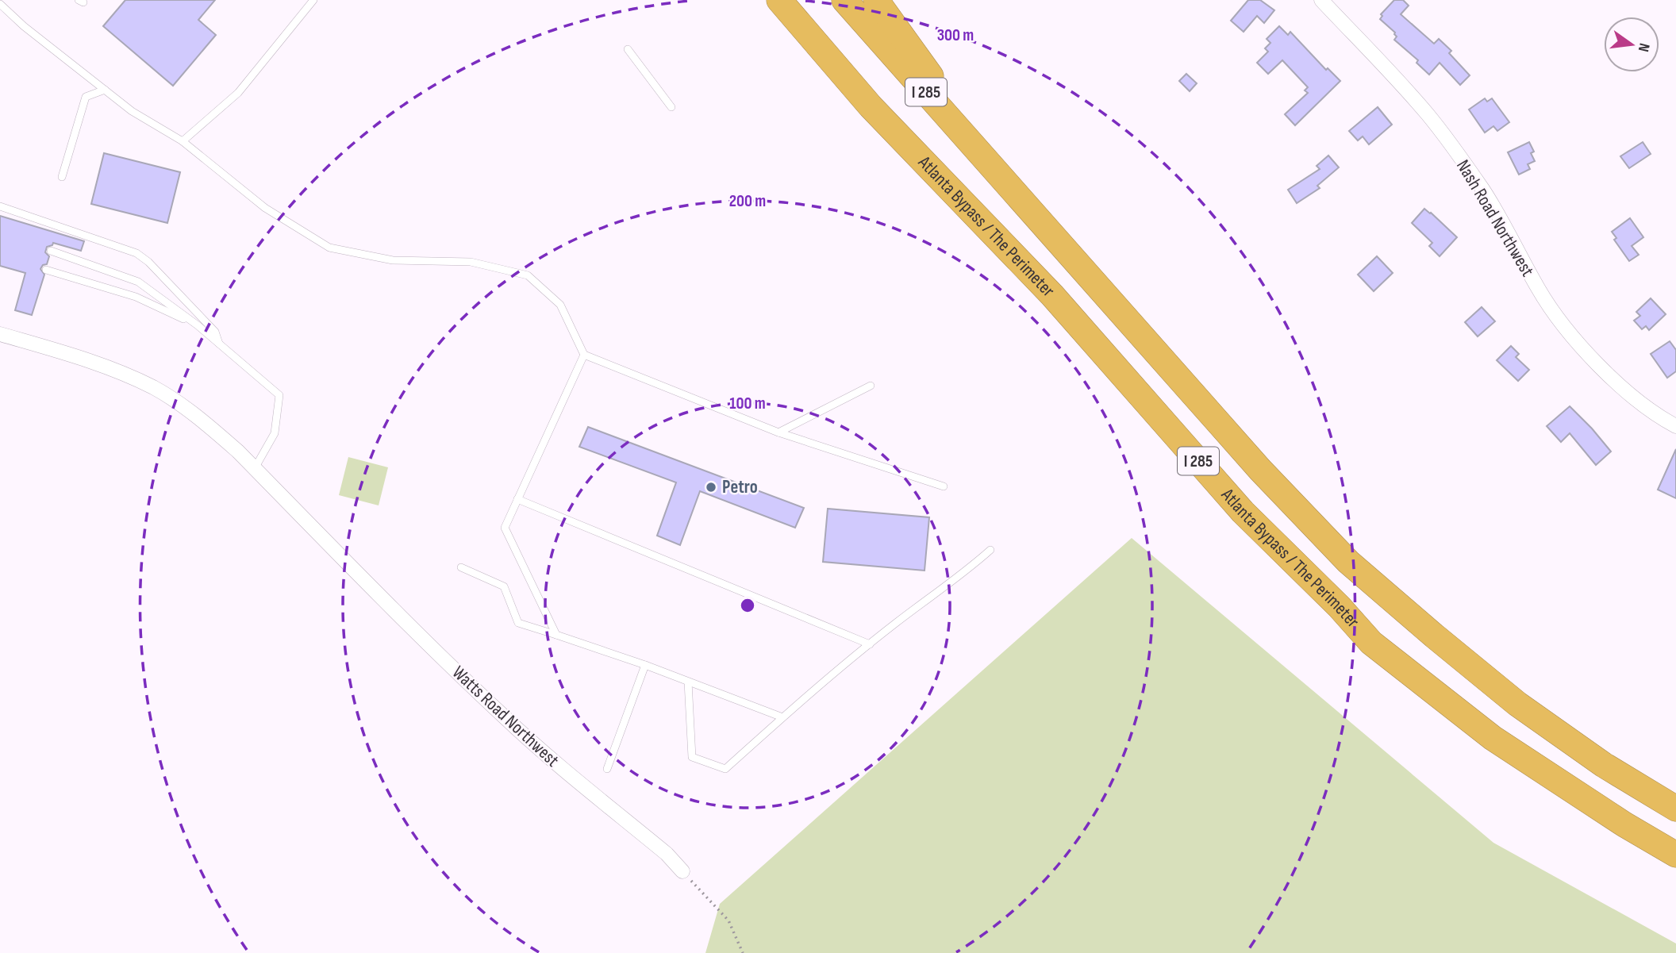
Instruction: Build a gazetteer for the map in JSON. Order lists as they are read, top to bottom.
{
  "streets": {
    "highway": ["I 285", "Atlanta Bypass / The Perimeter"],
    "street": ["Nash Road Northwest", "Watts Road Northwest"]
  },
  "places": ["Petro"],
  "north": "right",
  "rings": ["300 m", "200 m", "100 m"]
}
